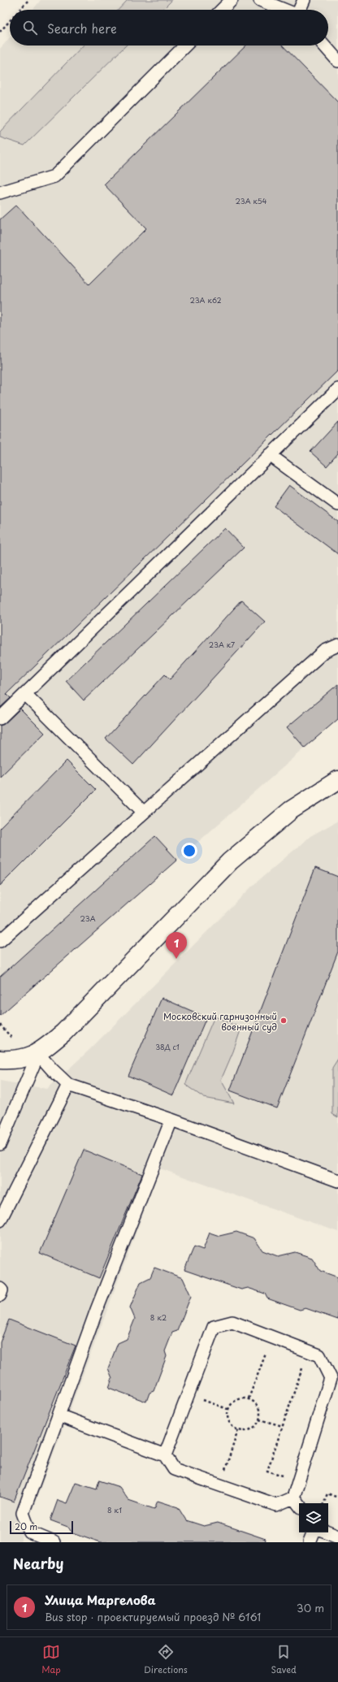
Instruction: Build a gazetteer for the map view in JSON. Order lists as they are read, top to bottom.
{
  "places": ["Московский гарнизонный военный суд"],
  "house_numbers": [
    "23А к54",
    "23А к62",
    "23А к7",
    "23А",
    "38Д с1",
    "8 к2",
    "8 к1"
  ],
  "scale_bar": "20 m",
  "page": {
    "search": "Search here",
    "pins": "1",
    "scale": "20 m",
    "heading": "Nearby",
    "list": [
      {
        "mark": "1",
        "name": "Улица Маргелова",
        "note": "Bus stop · проектируемый проезд № 6161",
        "value": "30 m"
      }
    ],
    "nav": ["Map", "Directions", "Saved"]
  }
}
